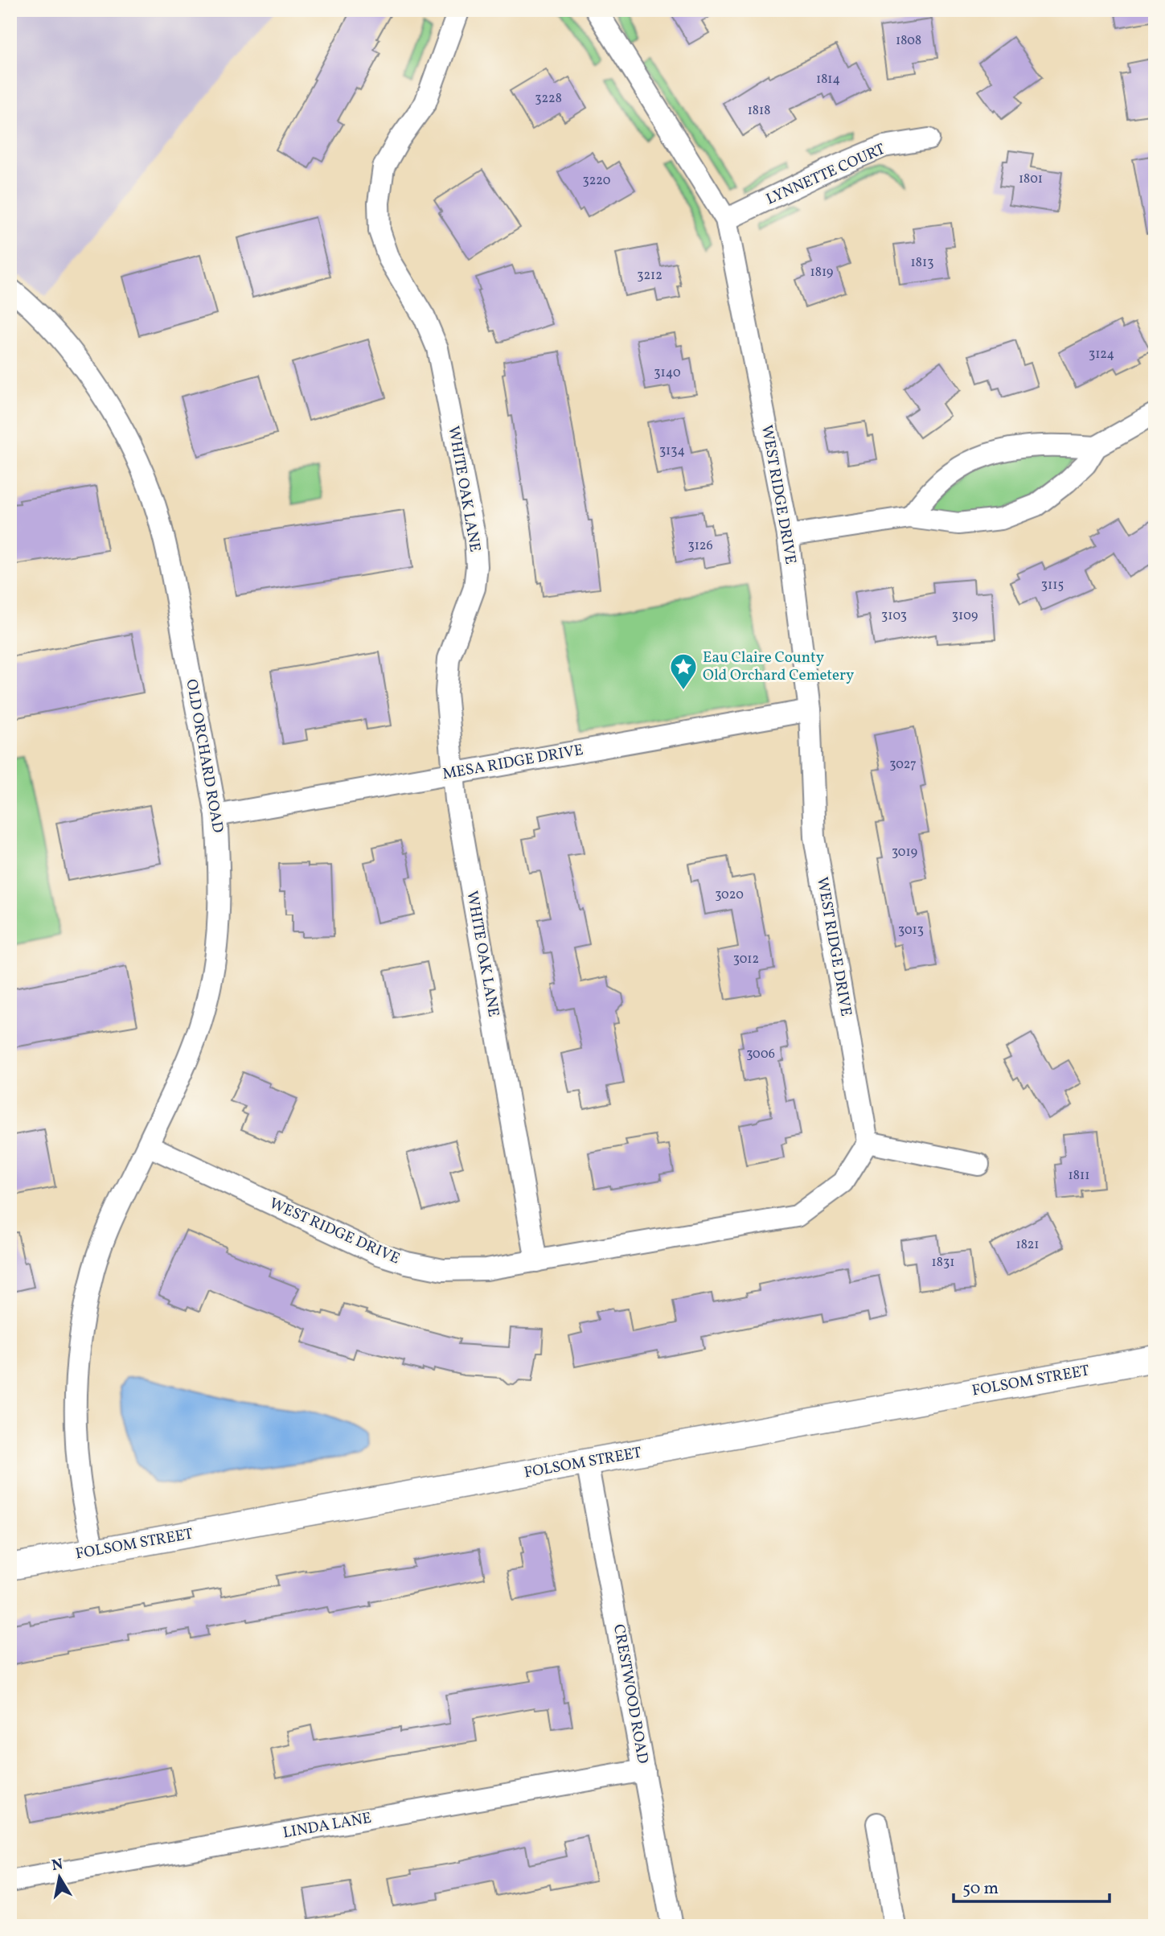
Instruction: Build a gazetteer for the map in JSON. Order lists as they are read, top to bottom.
{
  "streets": {
    "street": [
      "LYNNETTE COURT",
      "WHITE OAK LANE",
      "WEST RIDGE DRIVE",
      "OLD ORCHARD ROAD",
      "MESA RIDGE DRIVE",
      "FOLSOM STREET",
      "CRESTWOOD ROAD",
      "LINDA LANE"
    ]
  },
  "crossings": [
    ["LYNNETTE COURT", "WEST RIDGE DRIVE"],
    ["WHITE OAK LANE", "WEST RIDGE DRIVE"],
    ["WHITE OAK LANE", "MESA RIDGE DRIVE"],
    ["WEST RIDGE DRIVE", "OLD ORCHARD ROAD"],
    ["WEST RIDGE DRIVE", "MESA RIDGE DRIVE"],
    ["OLD ORCHARD ROAD", "MESA RIDGE DRIVE"],
    ["OLD ORCHARD ROAD", "FOLSOM STREET"],
    ["FOLSOM STREET", "CRESTWOOD ROAD"],
    ["CRESTWOOD ROAD", "LINDA LANE"]
  ],
  "places": {
    "place": ["Eau Claire County Old Orchard Cemetery"]
  },
  "house_numbers": [
    "1808",
    "1814",
    "3228",
    "1818",
    "1801",
    "3220",
    "1813",
    "1819",
    "3212",
    "3124",
    "3140",
    "3134",
    "3126",
    "3115",
    "3103",
    "3109",
    "3027",
    "3019",
    "3020",
    "3013",
    "3012",
    "3006",
    "1811",
    "1821",
    "1831"
  ],
  "scale_bar": "50 m",
  "north": "top"
}
